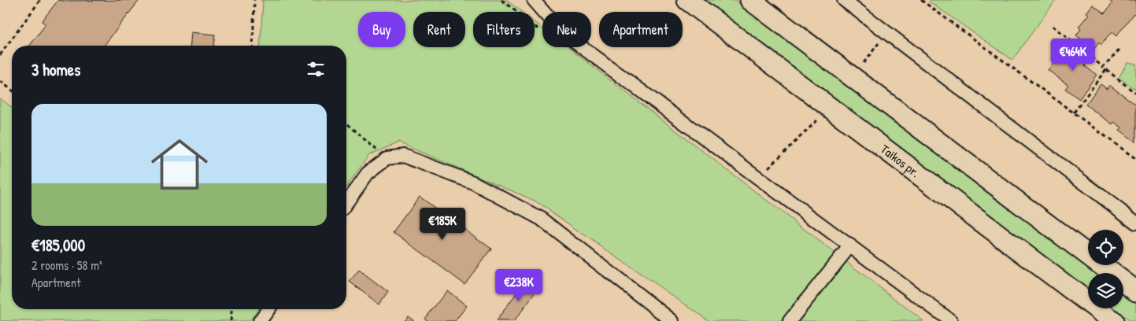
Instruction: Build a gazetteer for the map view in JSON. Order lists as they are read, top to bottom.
{
  "streets": {
    "main road": ["Taikos pr."]
  },
  "page": {
    "chip": [
      "Buy",
      "Rent",
      "Filters",
      "New",
      "Apartment"
    ],
    "price": ["€464K", "€185K", "€238K"],
    "heading": "3 homes",
    "list": [
      {
        "name": "€185,000",
        "note": "2 rooms · 58 m² · Apartment"
      }
    ]
  }
}
